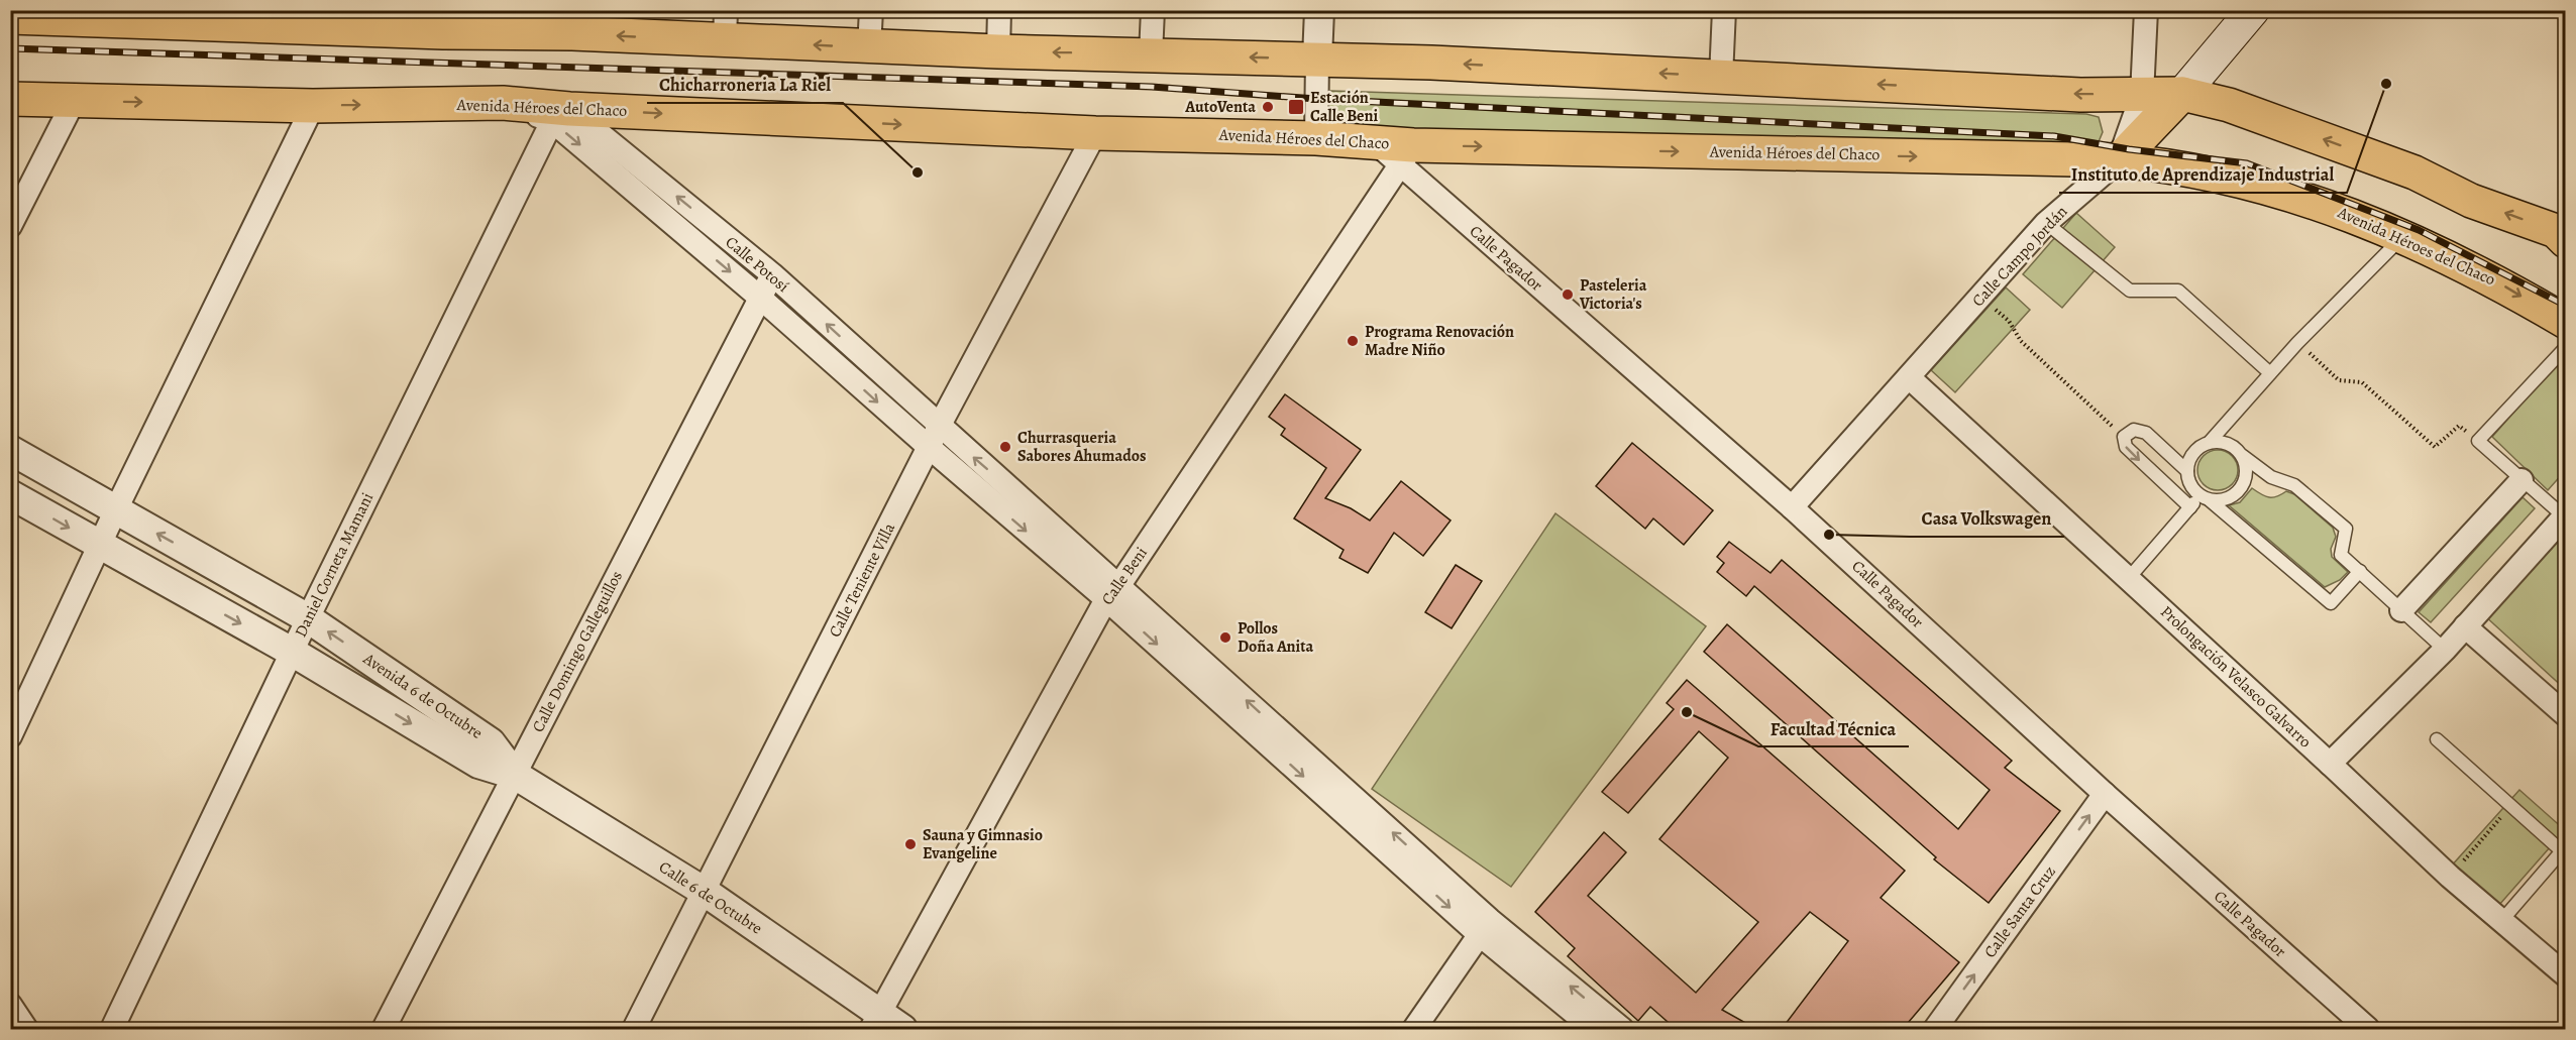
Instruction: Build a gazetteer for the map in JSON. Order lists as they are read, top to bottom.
{
  "streets": {
    "main road": ["Avenida Héroes del Chaco", "Calle Campo Jordán"],
    "street": [
      "Calle Pagador",
      "Calle Potosí",
      "Daniel Corneta Mamani",
      "Calle Beni",
      "Calle Teniente Villa",
      "Calle Domingo Galleguillos",
      "Prolongación Velasco Galvarro",
      "Avenida 6 de Octubre",
      "Calle 6 de Octubre",
      "Calle Santa Cruz"
    ]
  },
  "crossings": [
    ["Avenida Héroes del Chaco", "Calle Campo Jordán"],
    ["Avenida Héroes del Chaco", "Calle Pagador"],
    ["Avenida Héroes del Chaco", "Calle Potosí"],
    ["Avenida Héroes del Chaco", "Daniel Corneta Mamani"],
    ["Avenida Héroes del Chaco", "Calle Beni"],
    ["Avenida Héroes del Chaco", "Calle Teniente Villa"],
    ["Calle Campo Jordán", "Calle Pagador"],
    ["Calle Campo Jordán", "Prolongación Velasco Galvarro"],
    ["Calle Pagador", "Calle Beni"],
    ["Calle Pagador", "Calle Santa Cruz"],
    ["Calle Potosí", "Daniel Corneta Mamani"],
    ["Calle Potosí", "Calle Beni"],
    ["Calle Potosí", "Calle Teniente Villa"],
    ["Calle Potosí", "Calle Domingo Galleguillos"],
    ["Daniel Corneta Mamani", "Avenida 6 de Octubre"],
    ["Calle Beni", "Calle 6 de Octubre"],
    ["Calle Teniente Villa", "Calle 6 de Octubre"],
    ["Calle Domingo Galleguillos", "Avenida 6 de Octubre"],
    ["Calle Domingo Galleguillos", "Calle 6 de Octubre"],
    ["Avenida 6 de Octubre", "Calle 6 de Octubre"]
  ],
  "one_way": ["Calle Santa Cruz"],
  "places": {
    "other": [
      "Instituto de Aprendizaje Industrial",
      "AutoVenta",
      "Chicharroneria La Riel",
      "Pasteleria Victoria's",
      "Programa Renovación Madre Niño",
      "Churrasqueria Sabores Ahumados",
      "Casa Volkswagen",
      "Pollos Doña Anita",
      "Facultad Técnica",
      "Sauna y Gimnasio Evangeline"
    ],
    "transit": ["Estación Calle Beni"]
  }
}
